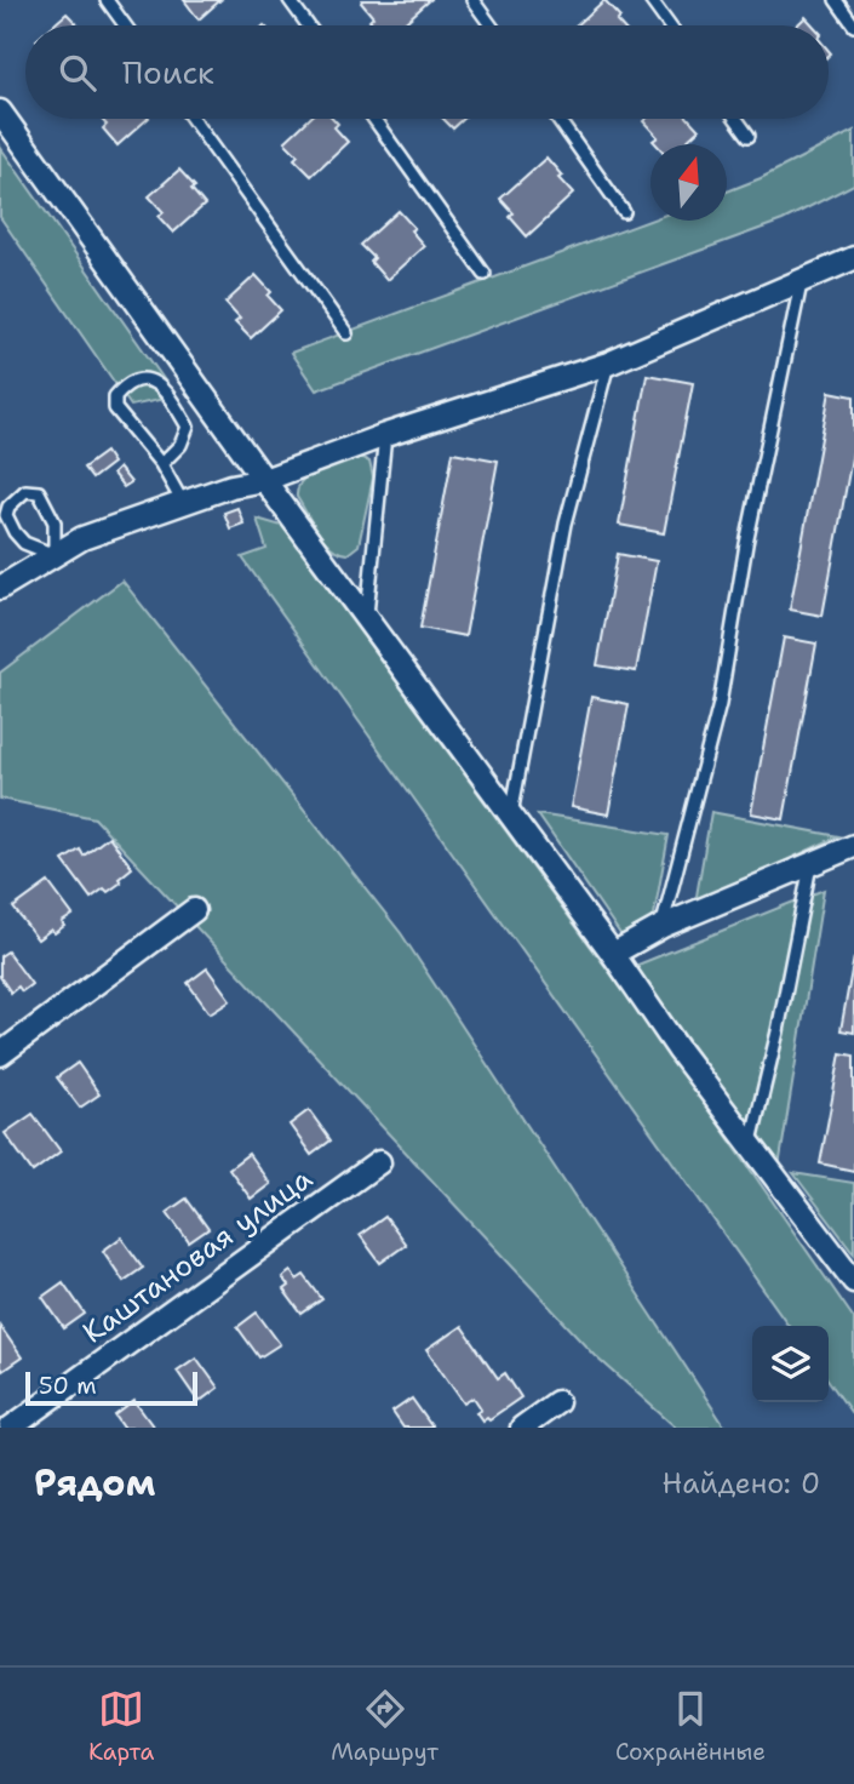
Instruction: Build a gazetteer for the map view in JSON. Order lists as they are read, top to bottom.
{
  "streets": {
    "street": ["Каштановая улица"]
  },
  "scale_bar": "50 m",
  "north": "top",
  "page": {
    "search": "Поиск",
    "scale": "50 m",
    "heading": ["Рядом", "Найдено: 0"],
    "nav": ["Карта", "Маршрут", "Сохранённые"]
  }
}
